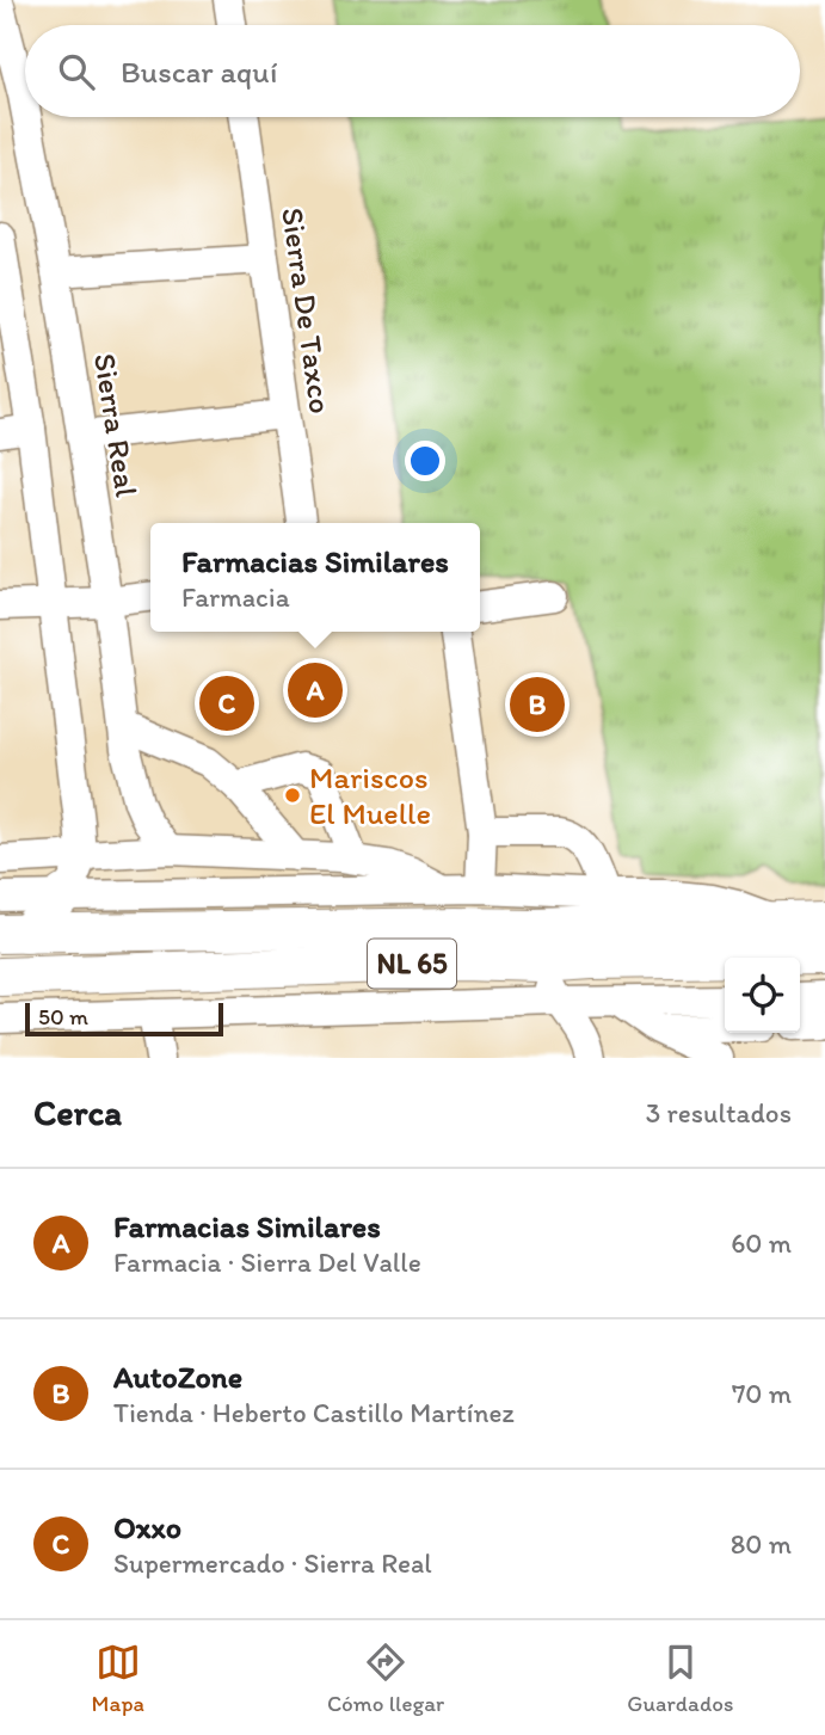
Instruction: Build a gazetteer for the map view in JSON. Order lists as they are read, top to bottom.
{
  "streets": {
    "main road": ["NL 65"],
    "street": ["Sierra De Taxco", "Sierra Real"]
  },
  "places": ["Mariscos El Muelle"],
  "scale_bar": "50 m",
  "page": {
    "search": "Buscar aquí",
    "popup": ["Farmacias Similares", "Farmacia"],
    "pins": ["A", "C", "B"],
    "scale": "50 m",
    "heading": ["Cerca", "3 resultados"],
    "list": [
      {
        "mark": "A",
        "name": "Farmacias Similares",
        "note": "Farmacia · Sierra Del Valle",
        "value": "60 m"
      },
      {
        "mark": "B",
        "name": "AutoZone",
        "note": "Tienda · Heberto Castillo Martínez",
        "value": "70 m"
      },
      {
        "mark": "C",
        "name": "Oxxo",
        "note": "Supermercado · Sierra Real",
        "value": "80 m"
      }
    ],
    "nav": ["Mapa", "Cómo llegar", "Guardados"]
  }
}
